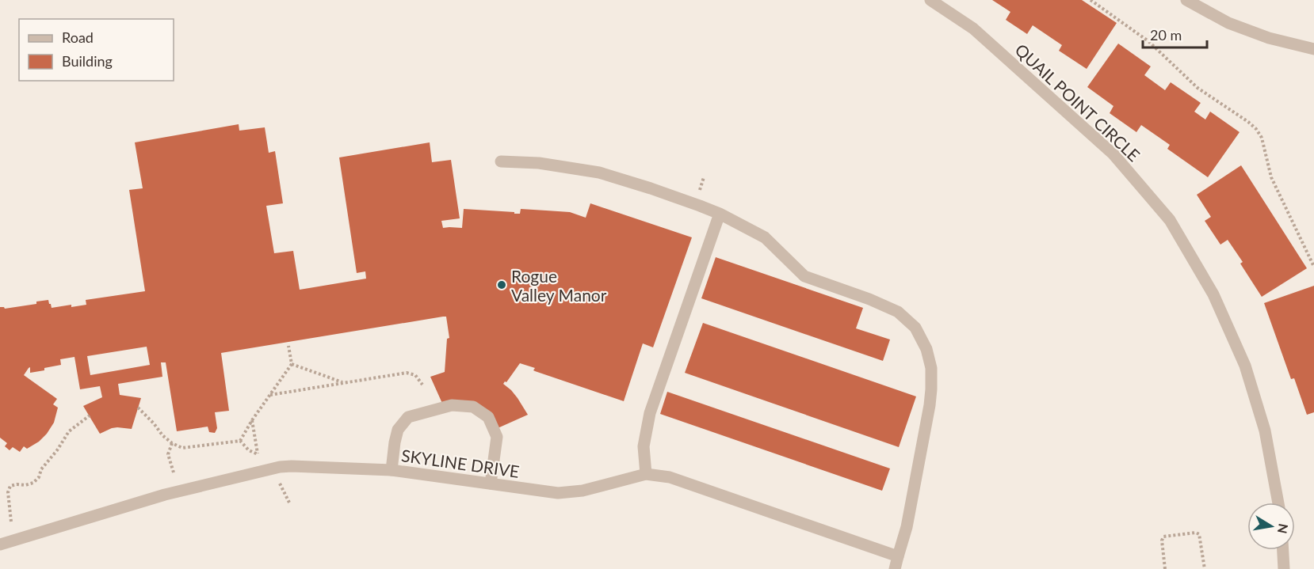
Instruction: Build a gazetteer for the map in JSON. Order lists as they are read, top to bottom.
{
  "streets": {
    "street": ["QUAIL POINT CIRCLE", "SKYLINE DRIVE"]
  },
  "places": ["Rogue Valley Manor"],
  "legend": ["Road", "Building"],
  "scale_bar": "20 m",
  "north": "right"
}
